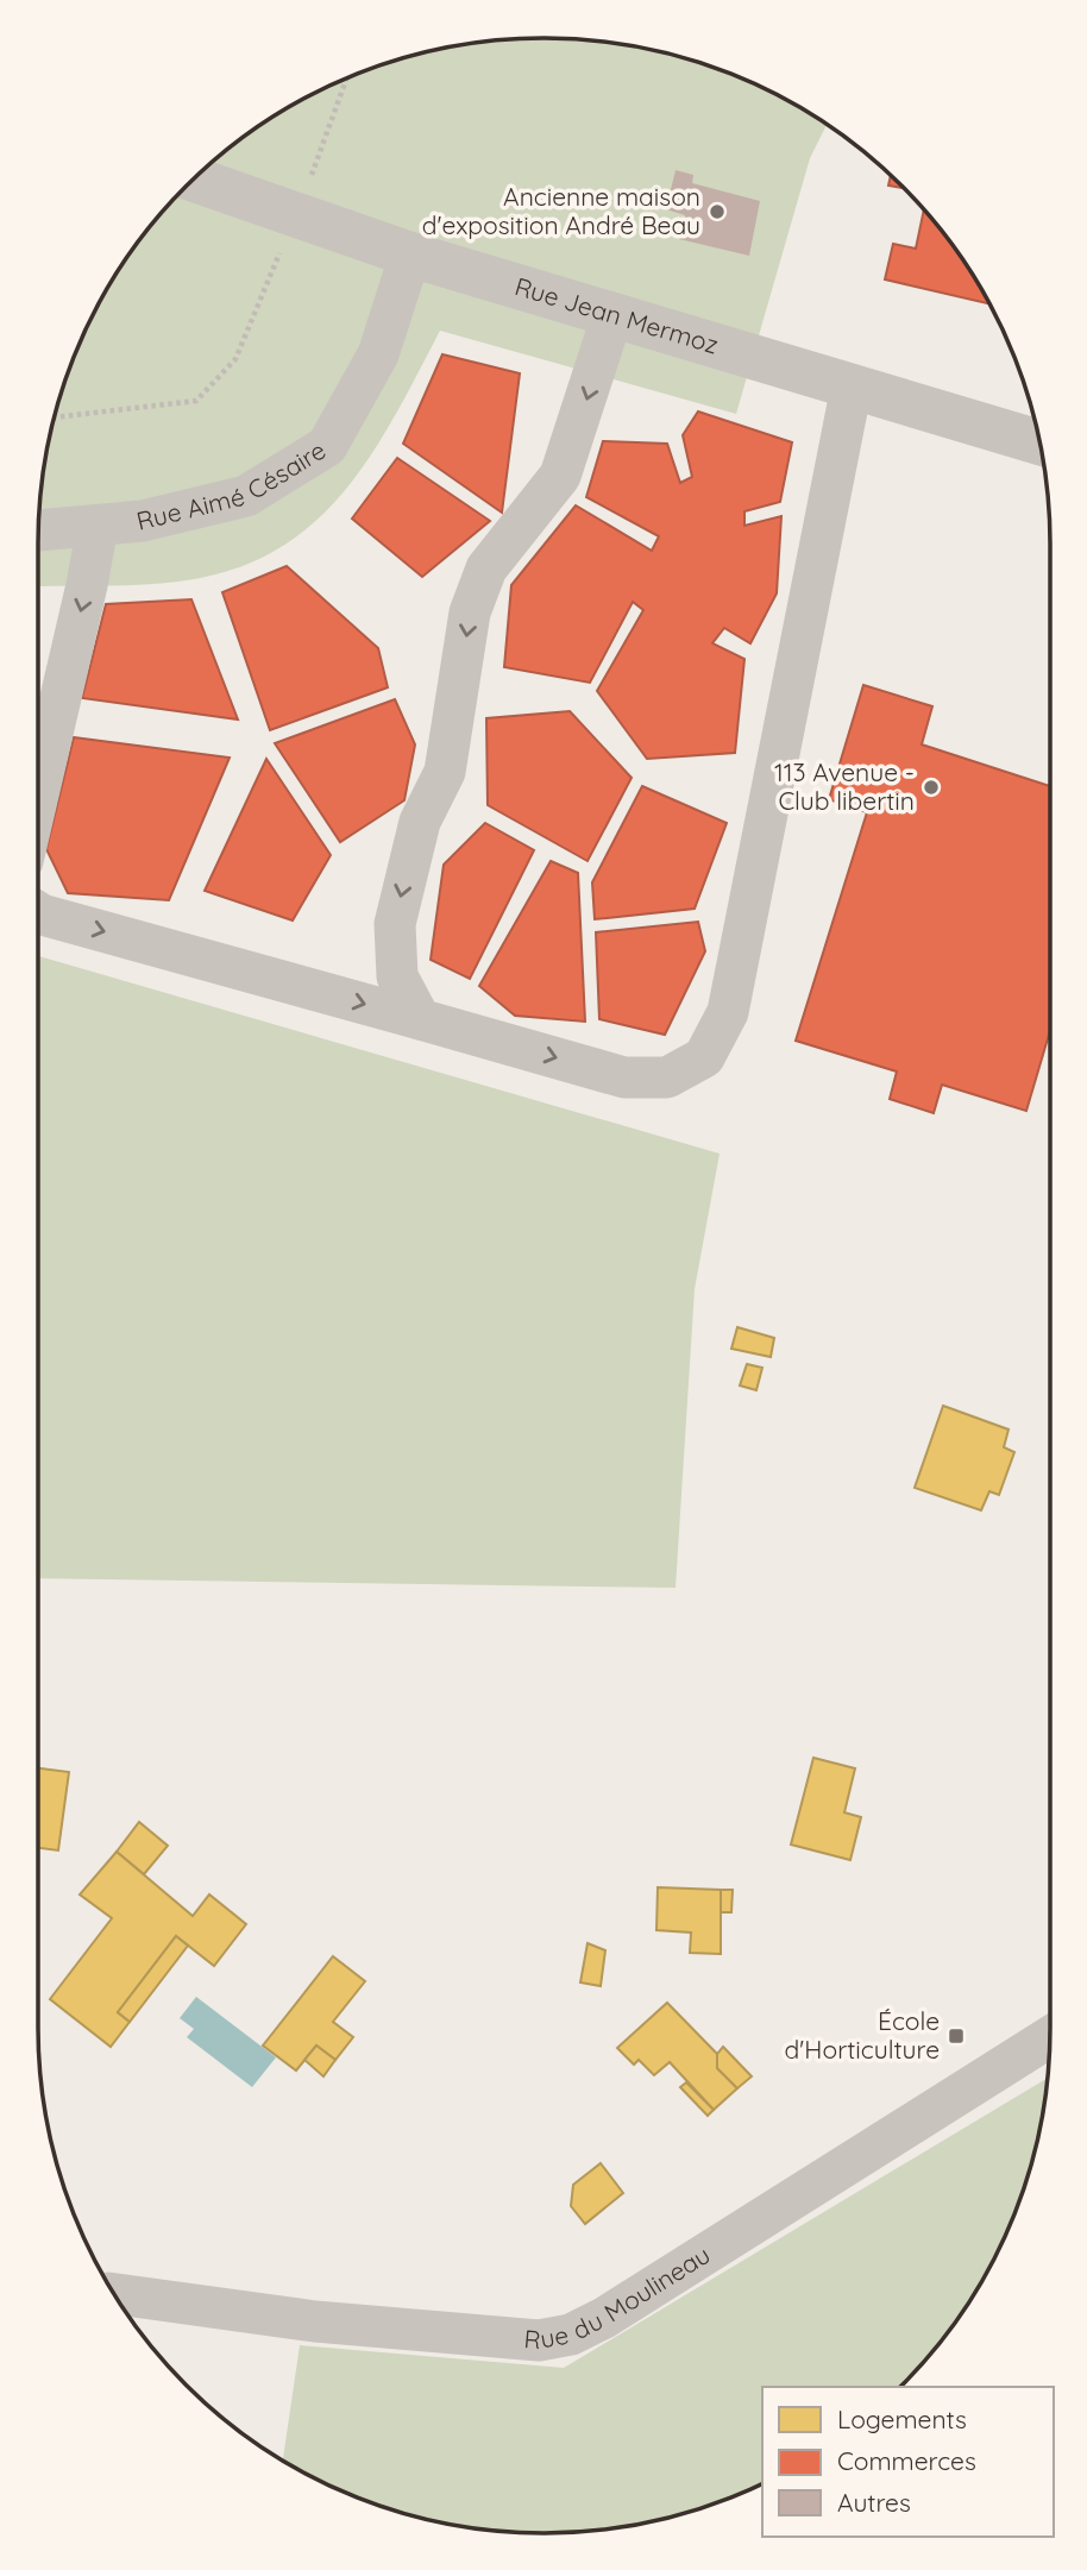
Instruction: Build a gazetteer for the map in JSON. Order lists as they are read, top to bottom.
{
  "streets": {
    "street": ["Rue Jean Mermoz", "Rue Aimé Césaire", "Rue du Moulineau"]
  },
  "crossings": [
    ["Rue Jean Mermoz", "Rue Aimé Césaire"]
  ],
  "places": {
    "other": ["Ancienne maison d'exposition André Beau", "113 Avenue - Club libertin"],
    "transit": ["École d'Horticulture"]
  },
  "legend": ["Logements", "Commerces", "Autres"]
}
